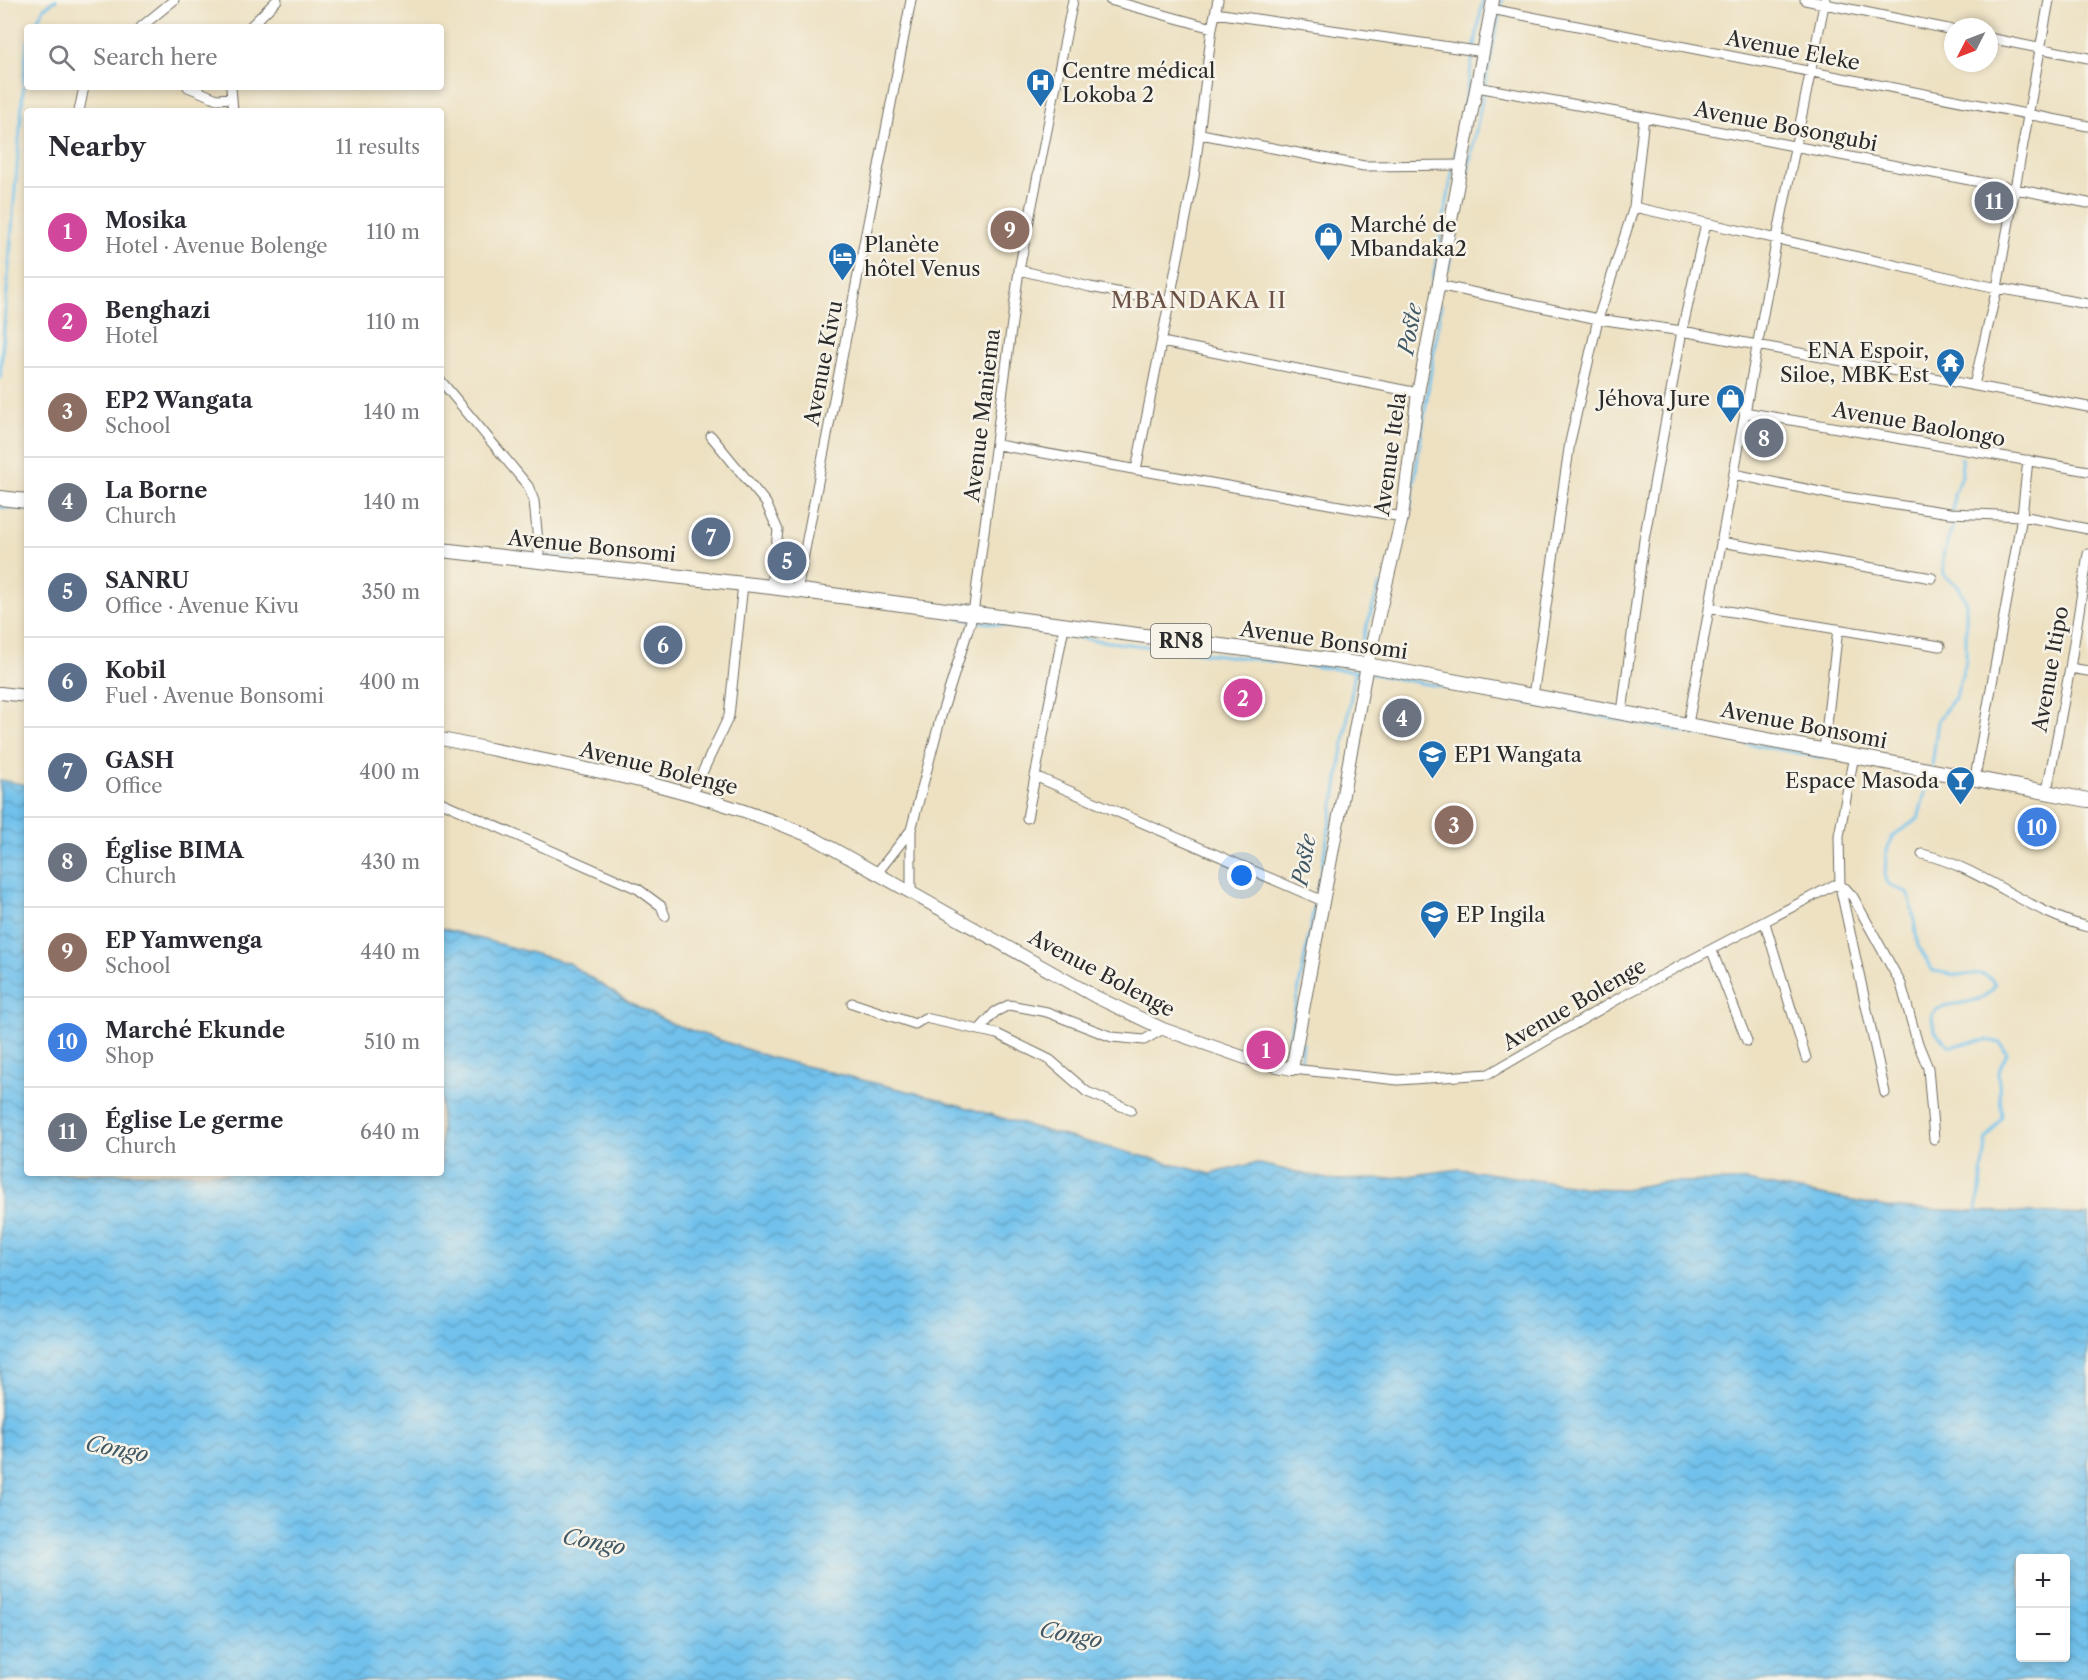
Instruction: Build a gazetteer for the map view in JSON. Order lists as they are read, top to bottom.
{
  "streets": {
    "main road": ["Avenue Bonsomi", "RN8"],
    "street": [
      "Avenue Eleke",
      "Avenue Bosongubi",
      "Avenue Kivu",
      "Avenue Maniema",
      "Avenue Baolongo",
      "Avenue Itela",
      "Avenue Itipo",
      "Avenue Bolenge"
    ]
  },
  "crossings": [
    ["Avenue Eleke", "Avenue Itela"],
    ["Avenue Bosongubi", "Avenue Itela"],
    ["Avenue Kivu", "Avenue Bonsomi"],
    ["Avenue Maniema", "Avenue Bonsomi"],
    ["Avenue Itela", "Avenue Bonsomi"],
    ["Avenue Itela", "Avenue Bolenge"],
    ["Avenue Bonsomi", "Avenue Itipo"]
  ],
  "districts": ["MBANDAKA II"],
  "water": ["Poste", "Congo"],
  "places": {
    "hospital": ["Centre médical Lokoba 2"],
    "shop": ["Marché de Mbandaka2", "Jéhova Jure"],
    "hotel": ["Planète hôtel Venus"],
    "temple": ["ENA Espoir, Siloe, MBK Est"],
    "school or university": ["EP1 Wangata", "EP Ingila"],
    "bar": ["Espace Masoda"]
  },
  "north": "bottom left",
  "page": {
    "search": "Search here",
    "heading": ["Nearby", "11 results"],
    "pins": [
      "11",
      "9",
      "8",
      "7",
      "5",
      "6",
      "2",
      "4",
      "3",
      "10",
      "1"
    ],
    "list": [
      {
        "mark": "1",
        "name": "Mosika",
        "note": "Hotel · Avenue Bolenge",
        "value": "110 m"
      },
      {
        "mark": "2",
        "name": "Benghazi",
        "note": "Hotel",
        "value": "110 m"
      },
      {
        "mark": "3",
        "name": "EP2 Wangata",
        "note": "School",
        "value": "140 m"
      },
      {
        "mark": "4",
        "name": "La Borne",
        "note": "Church",
        "value": "140 m"
      },
      {
        "mark": "5",
        "name": "SANRU",
        "note": "Office · Avenue Kivu",
        "value": "350 m"
      },
      {
        "mark": "6",
        "name": "Kobil",
        "note": "Fuel · Avenue Bonsomi",
        "value": "400 m"
      },
      {
        "mark": "7",
        "name": "GASH",
        "note": "Office",
        "value": "400 m"
      },
      {
        "mark": "8",
        "name": "Église BIMA",
        "note": "Church",
        "value": "430 m"
      },
      {
        "mark": "9",
        "name": "EP Yamwenga",
        "note": "School",
        "value": "440 m"
      },
      {
        "mark": "10",
        "name": "Marché Ekunde",
        "note": "Shop",
        "value": "510 m"
      },
      {
        "mark": "11",
        "name": "Église Le germe",
        "note": "Church",
        "value": "640 m"
      }
    ],
    "map_buttons": ["+", "−"]
  }
}
